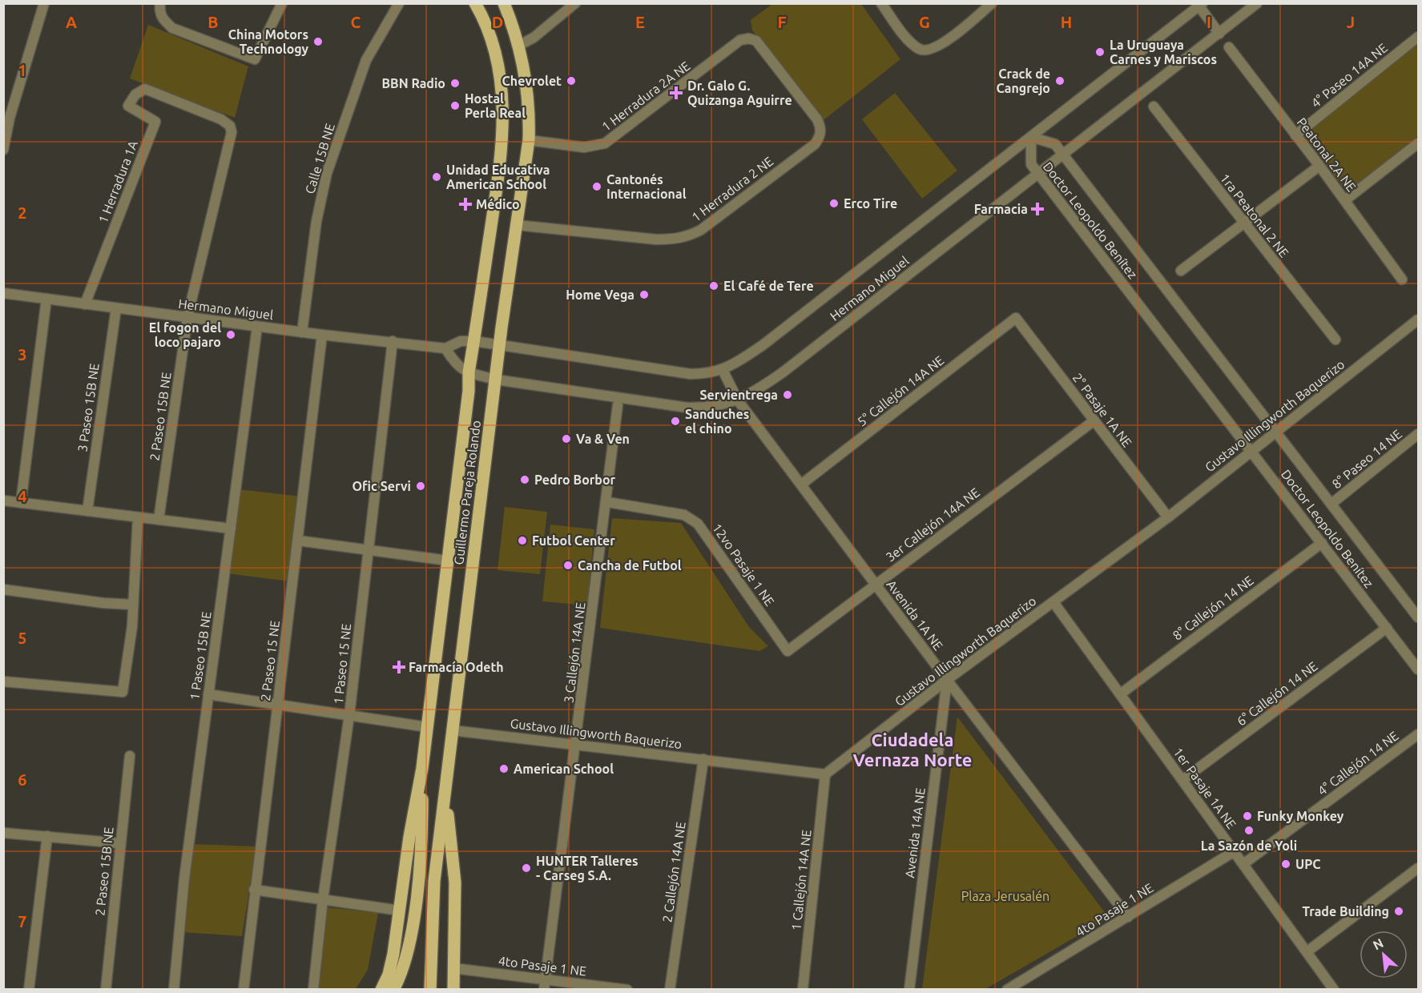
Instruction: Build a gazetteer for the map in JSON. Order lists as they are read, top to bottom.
{
  "streets": {
    "main road": ["Guillermo Pareja Rolando"],
    "street": [
      "4° Paseo 14A NE",
      "1 Herradura 2A NE",
      "Peatonal 2A NE",
      "Calle 15B NE",
      "1 Herradura 1A",
      "1 Herradura 2 NE",
      "1ra Peatonal 2 NE",
      "Doctor Leopoldo Benítez",
      "Hermano Miguel",
      "5° Callejón 14A NE",
      "3 Paseo 15B NE",
      "2° Pasaje 1A NE",
      "Gustavo Illingworth Baquerizo",
      "2 Paseo 15B NE",
      "8° Paseo 14 NE",
      "3er Callejón 14A NE",
      "12vo Pasaje 1 NE",
      "8° Callejón 14 NE",
      "Avenida 1A NE",
      "3 Callejón 14A NE",
      "1 Paseo 15B NE",
      "2 Paseo 15 NE",
      "1 Paseo 15 NE",
      "6° Callejón 14 NE",
      "4° Callejón 14 NE",
      "1er Pasaje 1A NE",
      "Avenida 14A NE",
      "2 Callejón 14A NE",
      "1 Callejón 14A NE",
      "4to Pasaje 1 NE"
    ]
  },
  "crossings": [
    ["4° Paseo 14A NE", "Peatonal 2A NE"],
    ["1 Herradura 2A NE", "1 Herradura 2 NE"],
    ["1 Herradura 2A NE", "Guillermo Pareja Rolando"],
    ["Calle 15B NE", "Hermano Miguel"],
    ["1 Herradura 1A", "Hermano Miguel"],
    ["1 Herradura 1A", "2 Paseo 15B NE"],
    ["1 Herradura 2 NE", "Guillermo Pareja Rolando"],
    ["Doctor Leopoldo Benítez", "Hermano Miguel"],
    ["Doctor Leopoldo Benítez", "Gustavo Illingworth Baquerizo"],
    ["Doctor Leopoldo Benítez", "8° Paseo 14 NE"],
    ["Doctor Leopoldo Benítez", "8° Callejón 14 NE"],
    ["Doctor Leopoldo Benítez", "6° Callejón 14 NE"],
    ["Hermano Miguel", "3 Paseo 15B NE"],
    ["Hermano Miguel", "2 Paseo 15B NE"],
    ["Hermano Miguel", "Guillermo Pareja Rolando"],
    ["Hermano Miguel", "Avenida 1A NE"],
    ["Hermano Miguel", "1 Paseo 15B NE"],
    ["Hermano Miguel", "2 Paseo 15 NE"],
    ["Hermano Miguel", "1 Paseo 15 NE"],
    ["5° Callejón 14A NE", "2° Pasaje 1A NE"],
    ["5° Callejón 14A NE", "Avenida 1A NE"],
    ["2° Pasaje 1A NE", "Gustavo Illingworth Baquerizo"],
    ["2° Pasaje 1A NE", "3er Callejón 14A NE"],
    ["Gustavo Illingworth Baquerizo", "Guillermo Pareja Rolando"],
    ["Gustavo Illingworth Baquerizo", "Avenida 1A NE"],
    ["Gustavo Illingworth Baquerizo", "3 Callejón 14A NE"],
    ["Gustavo Illingworth Baquerizo", "1er Pasaje 1A NE"],
    ["Gustavo Illingworth Baquerizo", "Avenida 14A NE"],
    ["Gustavo Illingworth Baquerizo", "2 Callejón 14A NE"],
    ["Gustavo Illingworth Baquerizo", "1 Callejón 14A NE"],
    ["3er Callejón 14A NE", "12vo Pasaje 1 NE"],
    ["3er Callejón 14A NE", "Avenida 1A NE"],
    ["12vo Pasaje 1 NE", "3 Callejón 14A NE"],
    ["8° Callejón 14 NE", "1er Pasaje 1A NE"],
    ["Avenida 1A NE", "Avenida 14A NE"],
    ["Avenida 1A NE", "4to Pasaje 1 NE"],
    ["3 Callejón 14A NE", "4to Pasaje 1 NE"],
    ["6° Callejón 14 NE", "1er Pasaje 1A NE"],
    ["4° Callejón 14 NE", "1er Pasaje 1A NE"],
    ["1er Pasaje 1A NE", "4to Pasaje 1 NE"]
  ],
  "districts": ["Ciudadela Vernaza Norte"],
  "parks": ["Plaza Jerusalén"],
  "places": {
    "other": [
      "China Motors Technology",
      "La Uruguaya Carnes y Mariscos",
      "Chevrolet",
      "Crack de Cangrejo",
      "BBN Radio",
      "Hostal Perla Real",
      "Unidad Educativa American School",
      "Cantonés Internacional",
      "Erco Tire",
      "El Café de Tere",
      "Home Vega",
      "El fogon del loco pajaro",
      "Servientrega",
      "Sanduches el chino",
      "Va & Ven",
      "Pedro Borbor",
      "Ofic Servi",
      "Futbol Center",
      "Cancha de Futbol",
      "American School",
      "Funky Monkey",
      "La Sazón de Yoli",
      "UPC",
      "HUNTER Talleres - Carseg S.A.",
      "Trade Building"
    ],
    "health": [
      "Dr. Galo G. Quizanga Aguirre",
      "Médico",
      "Farmacia",
      "Farmacía Odeth"
    ]
  },
  "north": "top left",
  "grid": {
    "columns": [
      "A",
      "B",
      "C",
      "D",
      "E",
      "F",
      "G",
      "H",
      "I",
      "J"
    ],
    "rows": [
      "1",
      "2",
      "3",
      "4",
      "5",
      "6",
      "7"
    ]
  }
}
